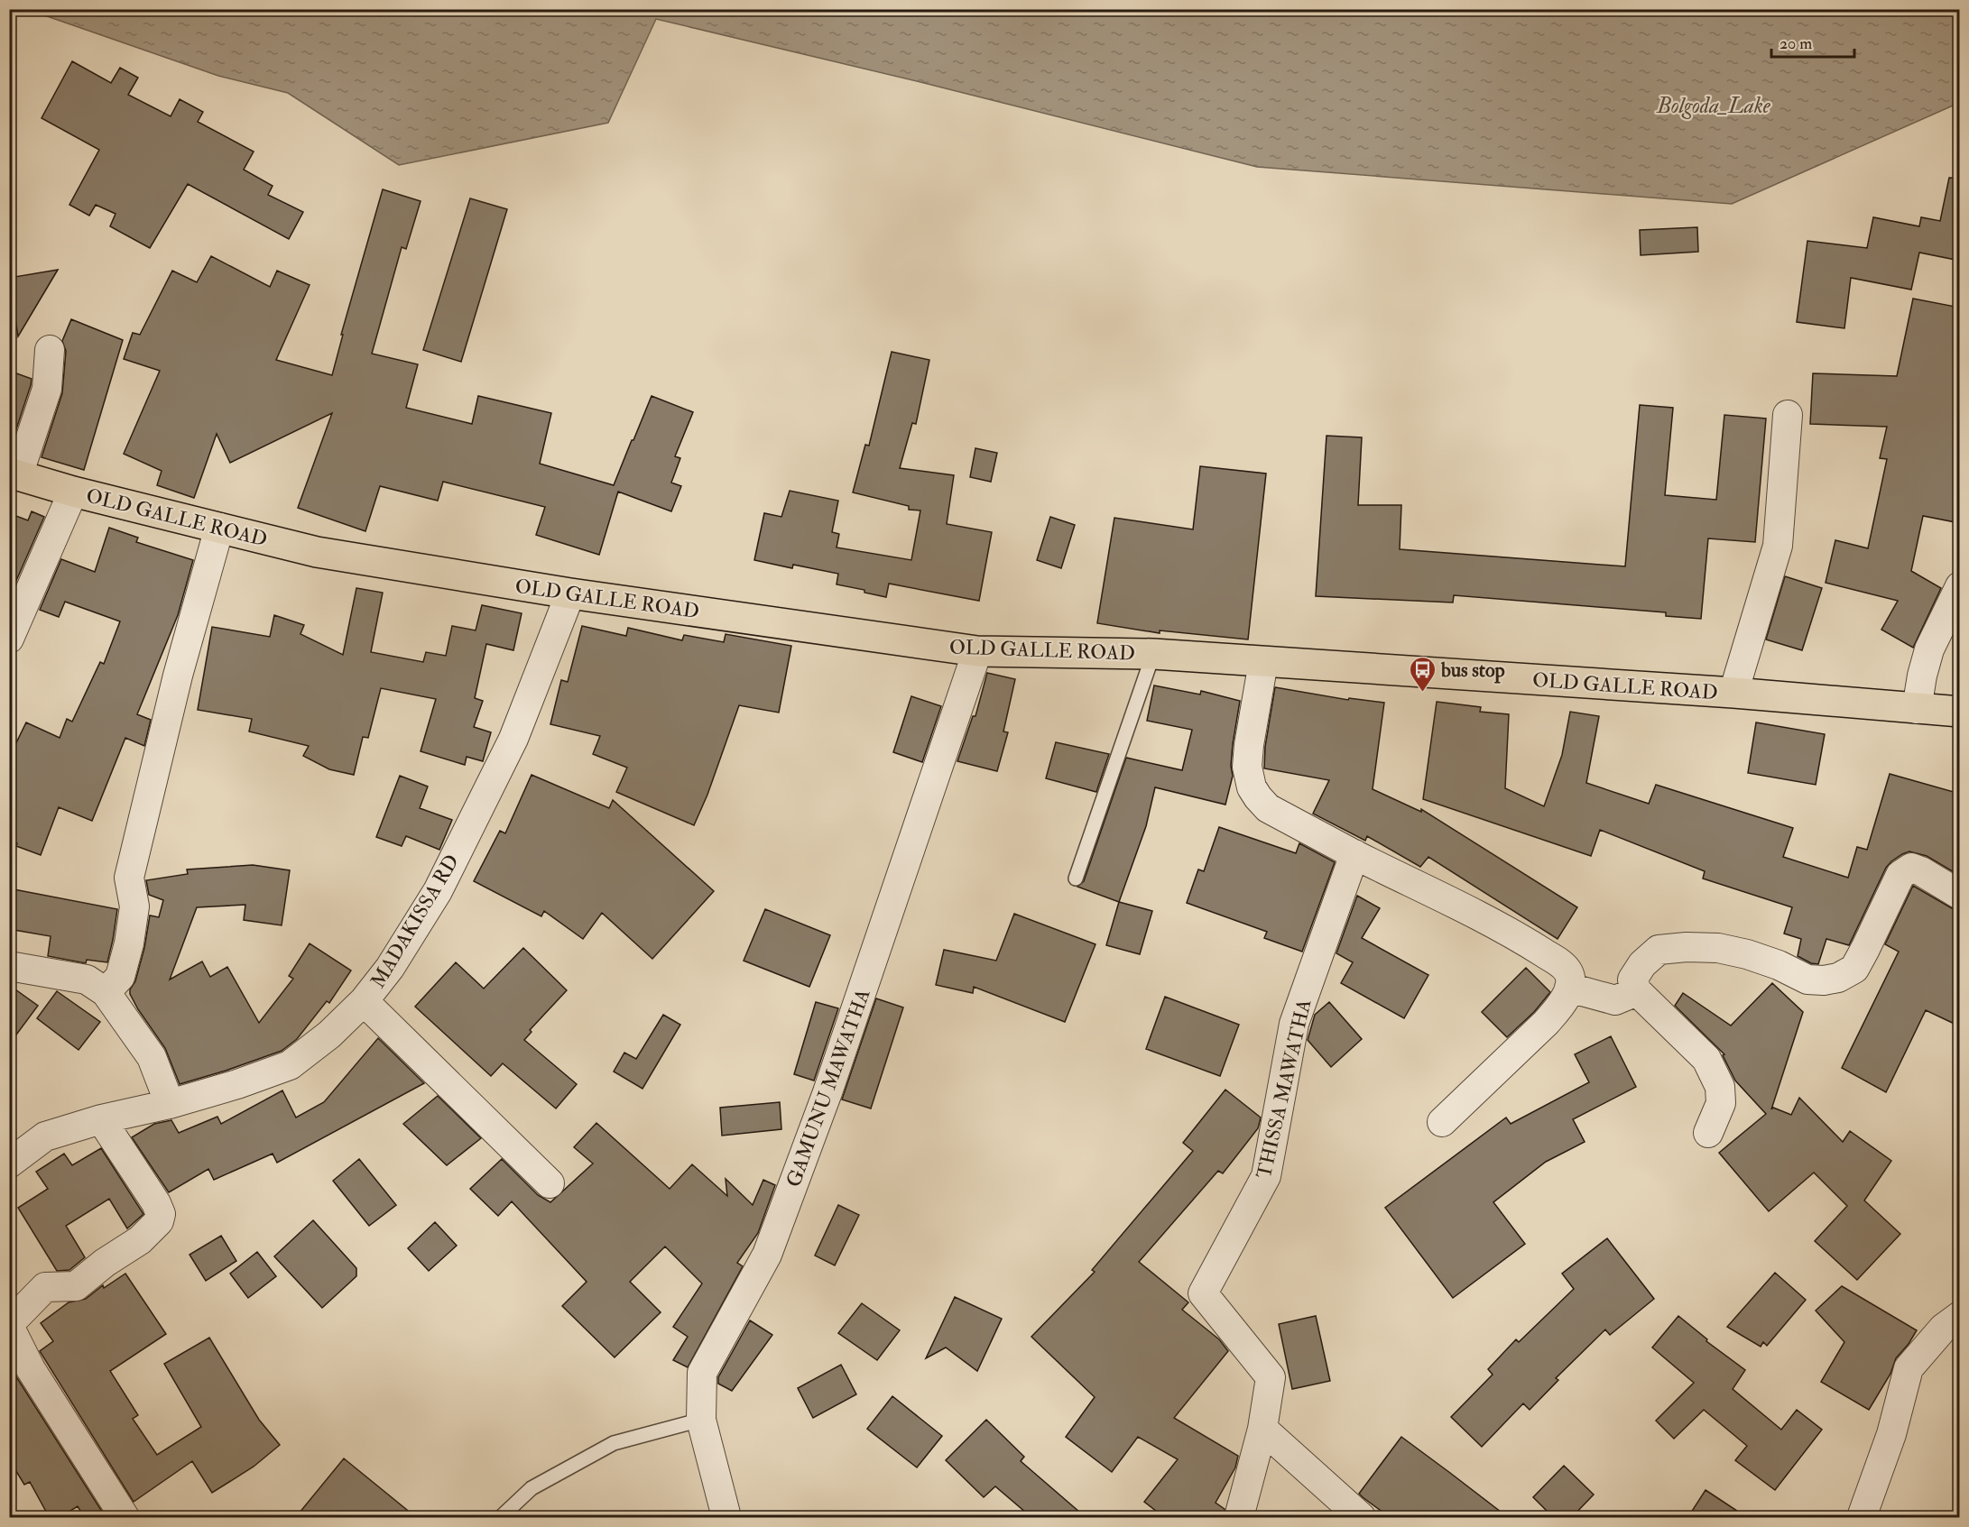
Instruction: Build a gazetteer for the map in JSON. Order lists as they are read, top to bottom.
{
  "streets": {
    "highway": ["OLD GALLE ROAD"],
    "street": ["MADAKISSA RD", "GAMUNU MAWATHA", "THISSA MAWATHA"]
  },
  "crossings": [
    ["OLD GALLE ROAD", "MADAKISSA RD"],
    ["OLD GALLE ROAD", "GAMUNU MAWATHA"]
  ],
  "water": ["Bolgoda_Lake"],
  "places": {
    "bus stop": ["bus stop"]
  },
  "scale_bar": "20 m"
}
